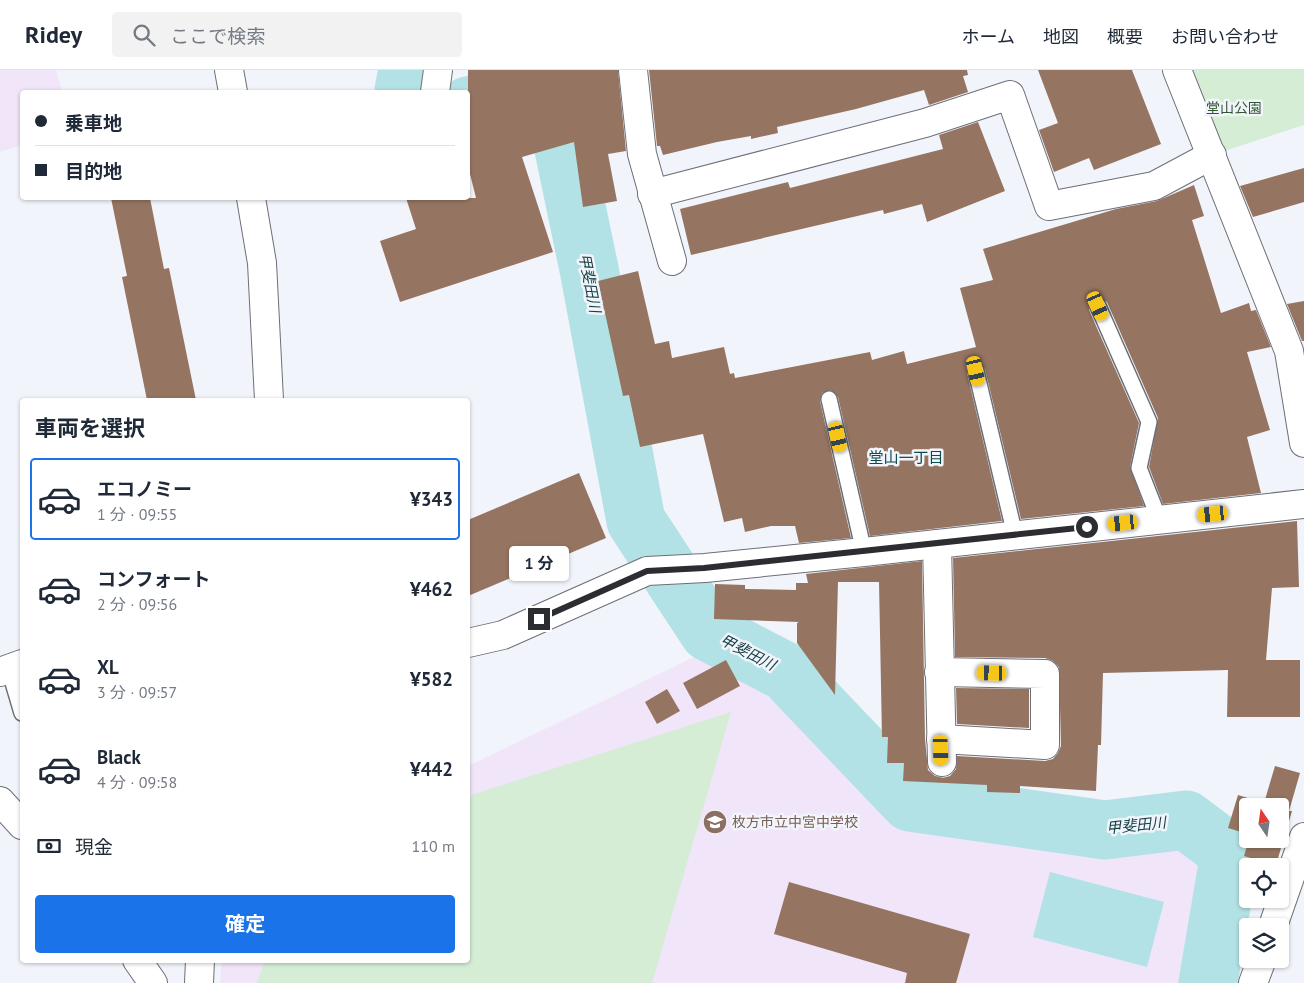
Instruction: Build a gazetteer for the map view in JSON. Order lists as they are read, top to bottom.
{
  "districts": ["堂山一丁目"],
  "water": ["甲斐田川"],
  "parks": ["堂山公園"],
  "places": {
    "school or university": ["枚方市立中宮中学校"]
  },
  "north": "top",
  "page": {
    "header": "Ridey",
    "search": "ここで検索",
    "nav": [
      "ホーム",
      "地図",
      "概要",
      "お問い合わせ"
    ],
    "banner": ["乗車地", "目的地"],
    "heading": "車両を選択",
    "list": [
      {
        "name": "エコノミー",
        "note": "1 分 · 09:55",
        "value": "¥343"
      },
      {
        "name": "コンフォート",
        "note": "2 分 · 09:56",
        "value": "¥462"
      },
      {
        "name": "XL",
        "note": "3 分 · 09:57",
        "value": "¥582"
      },
      {
        "name": "Black",
        "note": "4 分 · 09:58",
        "value": "¥442"
      }
    ],
    "bubble": "1 分",
    "pay": ["現金", "110 m"],
    "buttons": "確定"
  }
}
